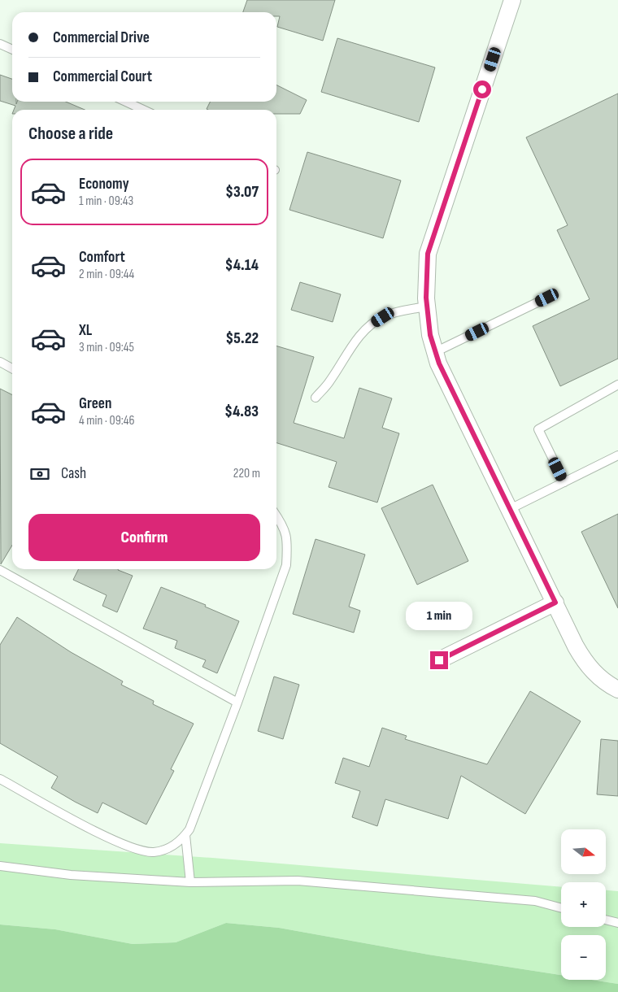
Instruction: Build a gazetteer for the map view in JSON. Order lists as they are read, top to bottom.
{
  "north": "right",
  "page": {
    "banner": ["Commercial Drive", "Commercial Court"],
    "heading": "Choose a ride",
    "list": [
      {
        "name": "Economy",
        "note": "1 min · 09:43",
        "value": "$3.07"
      },
      {
        "name": "Comfort",
        "note": "2 min · 09:44",
        "value": "$4.14"
      },
      {
        "name": "XL",
        "note": "3 min · 09:45",
        "value": "$5.22"
      },
      {
        "name": "Green",
        "note": "4 min · 09:46",
        "value": "$4.83"
      }
    ],
    "pay": ["Cash", "220 m"],
    "buttons": "Confirm",
    "bubble": "1 min",
    "map_buttons": ["+", "−"]
  }
}
